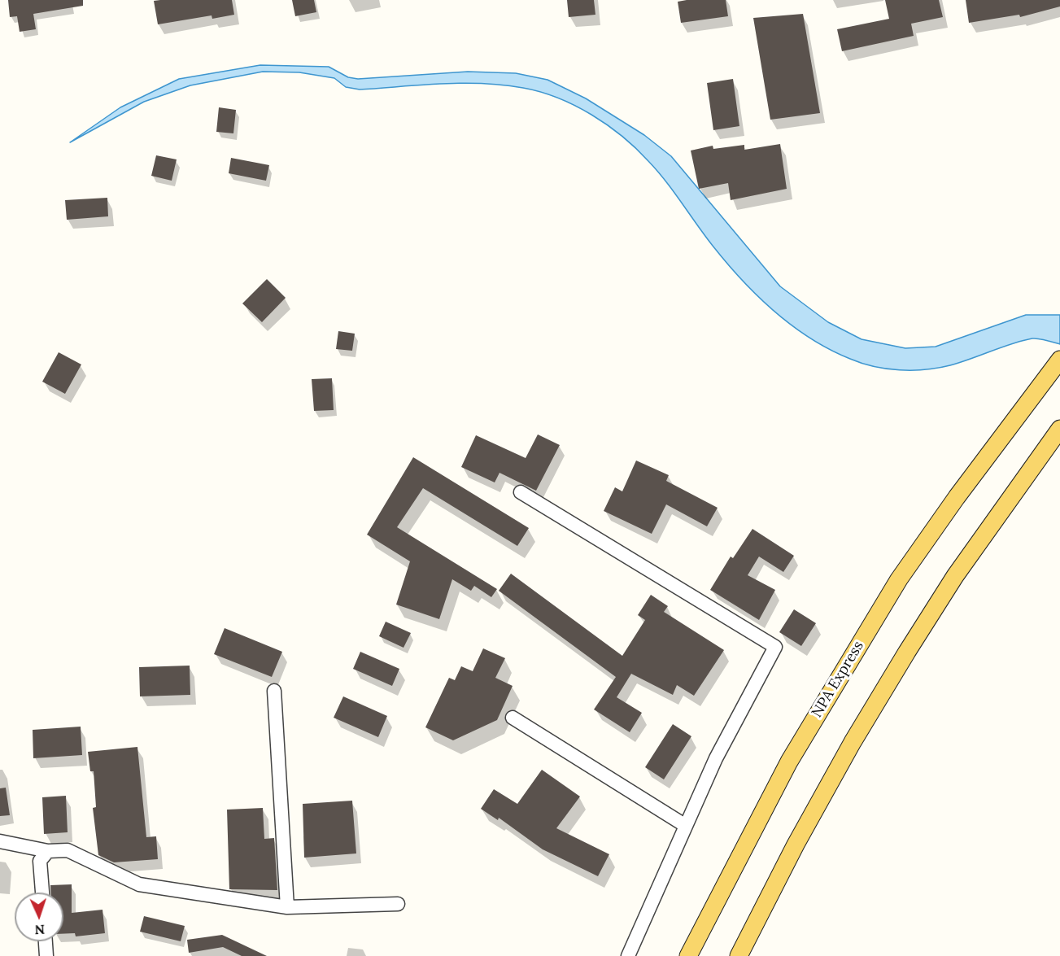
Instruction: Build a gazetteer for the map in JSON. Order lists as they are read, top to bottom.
{
  "streets": {
    "main road": ["NPA Express"]
  },
  "north": "bottom"
}
